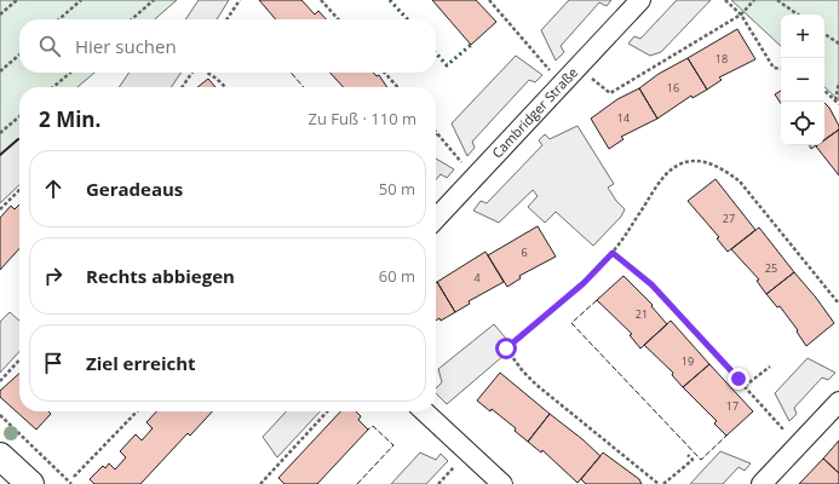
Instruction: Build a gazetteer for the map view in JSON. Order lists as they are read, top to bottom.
{
  "streets": {
    "street": ["Cambridger Straße"]
  },
  "house_numbers": [
    "18",
    "16",
    "14",
    "27",
    "6",
    "25",
    "4",
    "21",
    "19",
    "17"
  ],
  "page": {
    "map_buttons": ["+", "−"],
    "search": "Hier suchen",
    "heading": ["2 Min.", "Zu Fuß · 110 m"],
    "list": [
      ["Geradeaus", "50 m"],
      ["Rechts abbiegen", "60 m"],
      "Ziel erreicht"
    ]
  }
}
